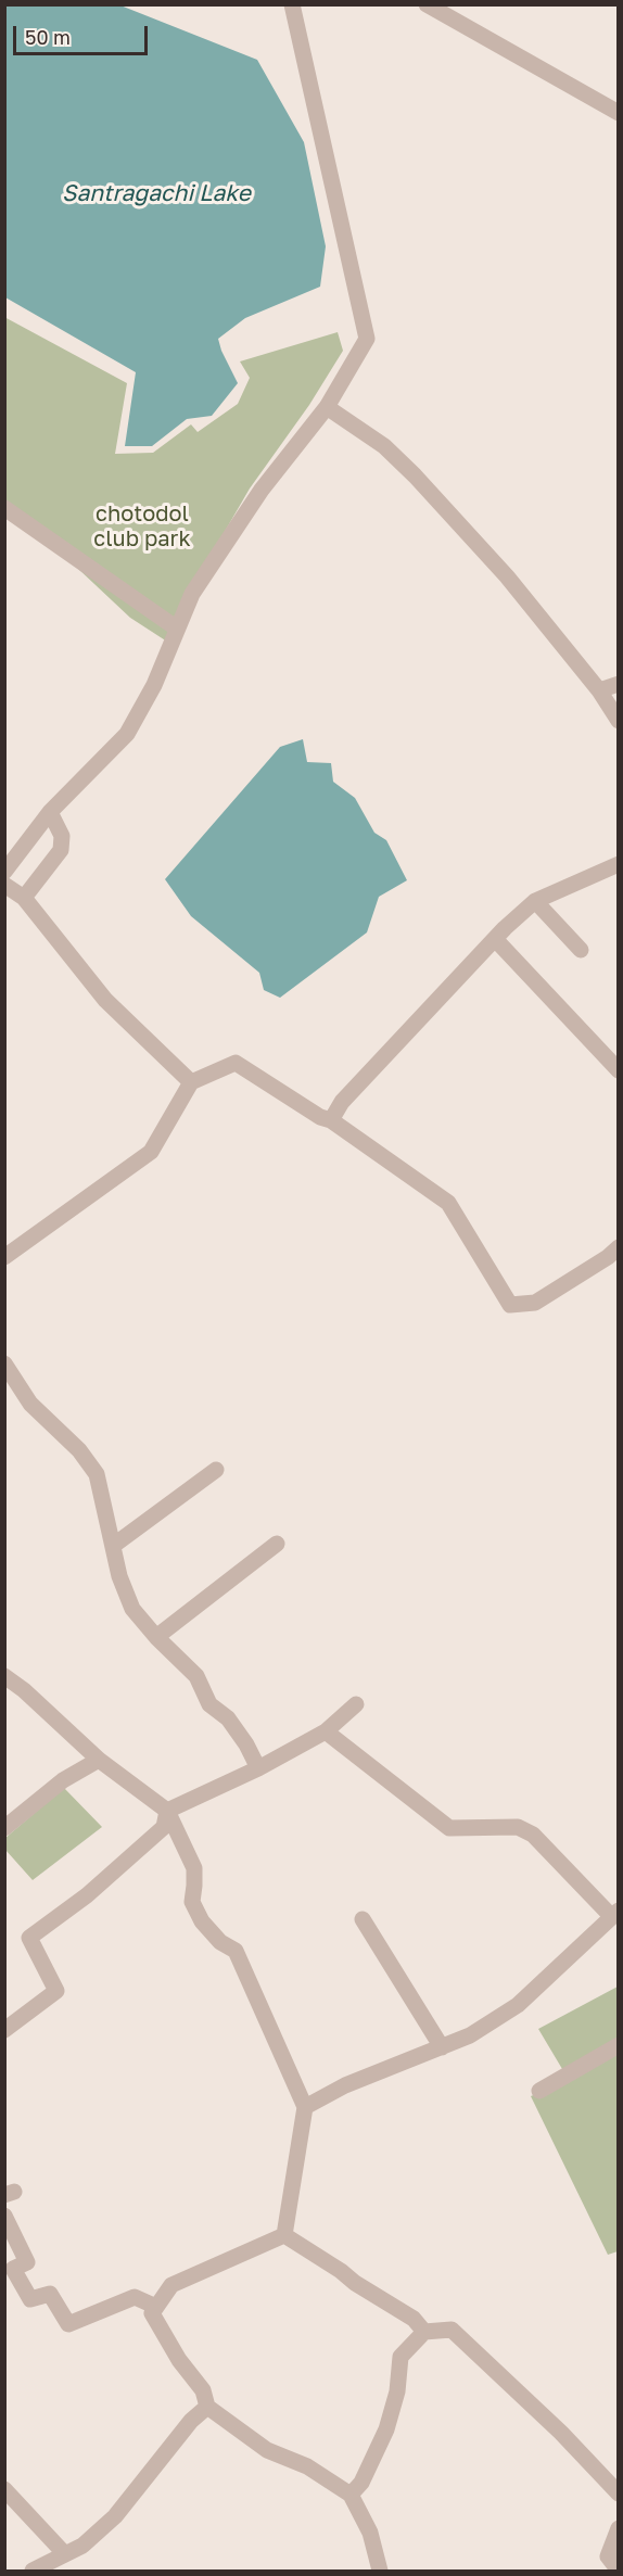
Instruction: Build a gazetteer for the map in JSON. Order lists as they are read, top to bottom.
{
  "water": ["Santragachi Lake"],
  "parks": ["chotodol club park"],
  "scale_bar": "50 m"
}
